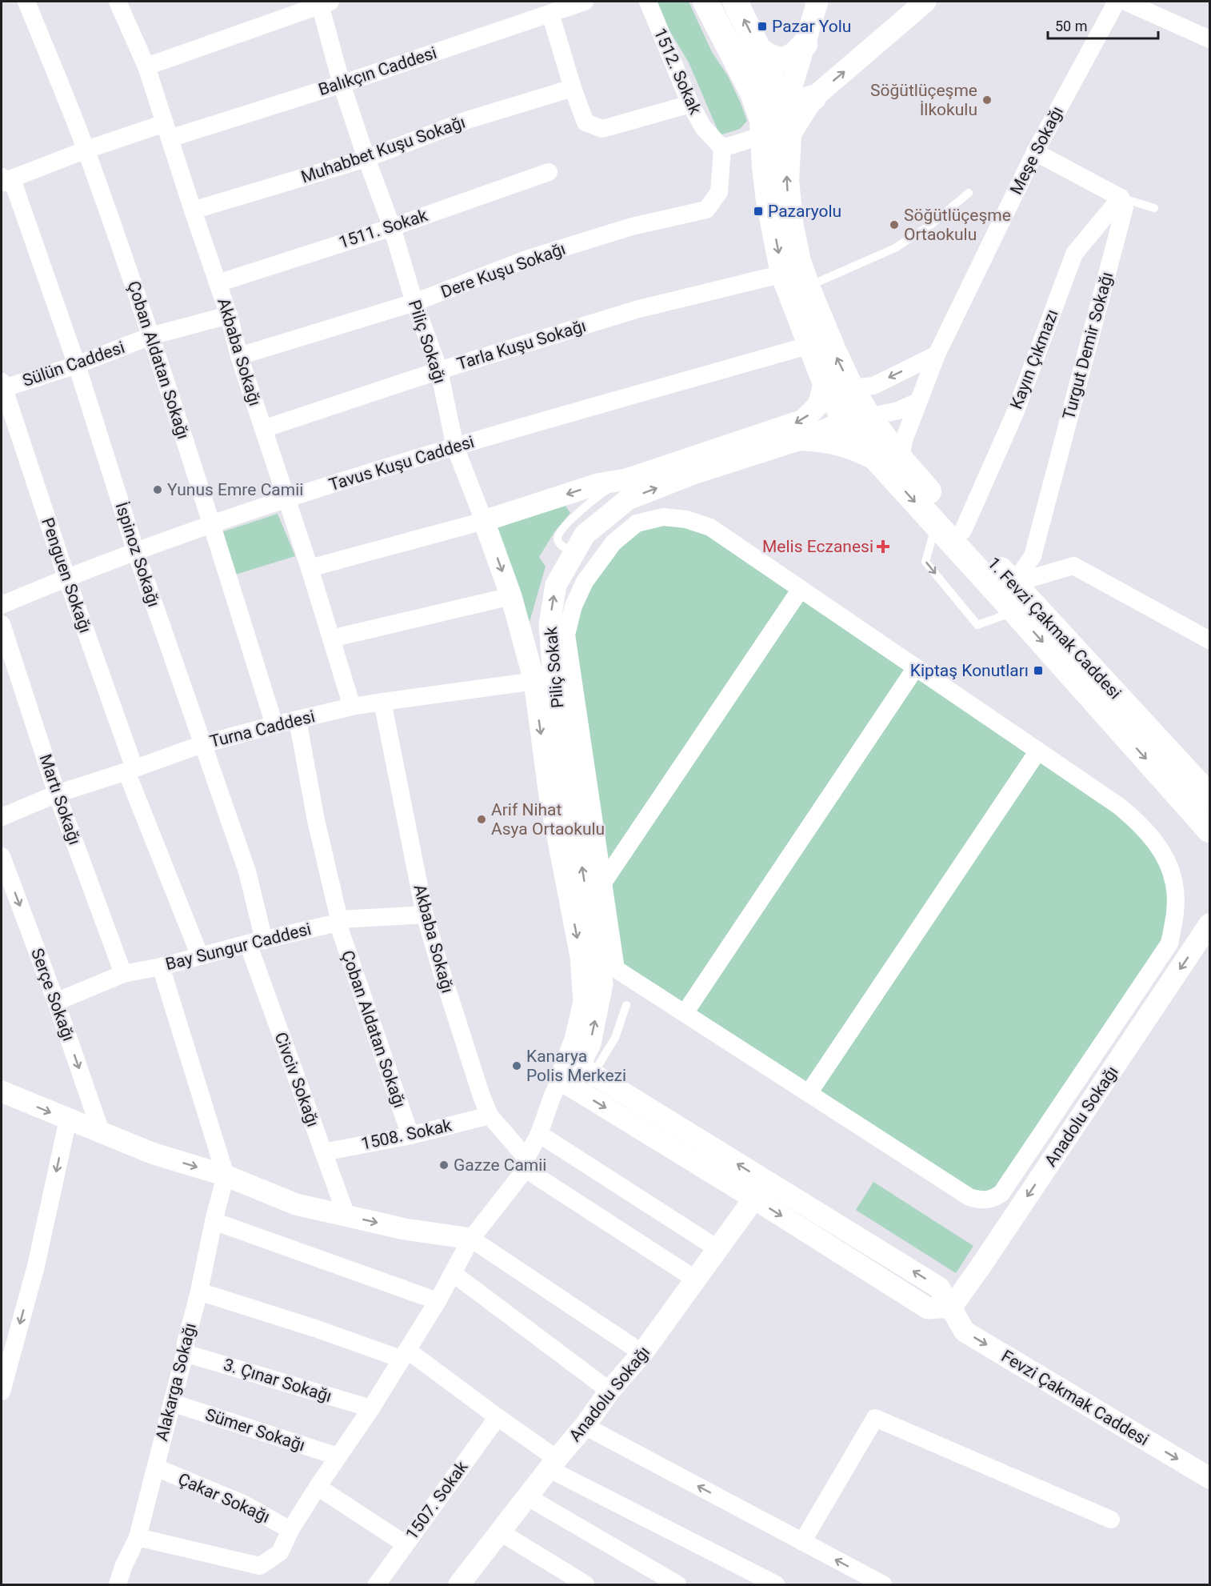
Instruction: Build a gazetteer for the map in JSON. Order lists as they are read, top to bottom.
{
  "streets": {
    "main road": ["1. Fevzi Çakmak Caddesi"],
    "street": [
      "Balıkçın Caddesi",
      "1512. Sokak",
      "Muhabbet Kuşu Sokağı",
      "Meşe Sokağı",
      "1511. Sokak",
      "Dere Kuşu Sokağı",
      "Piliç Sokağı",
      "Tarla Kuşu Sokağı",
      "Turgut Demir Sokağı",
      "Akbaba Sokağı",
      "Kayın Çıkmazı",
      "Çoban Aldatan Sokağı",
      "Sülün Caddesi",
      "Tavus Kuşu Caddesi",
      "İspinoz Sokağı",
      "Penguen Sokağı",
      "Piliç Sokak",
      "Turna Caddesi",
      "Martı Sokağı",
      "Bay Sungur Caddesi",
      "Serçe Sokağı",
      "Civciv Sokağı",
      "Anadolu Sokağı",
      "1508. Sokak",
      "3. Çınar Sokağı",
      "Alakarga Sokağı",
      "Fevzi Çakmak Caddesi",
      "Sümer Sokağı",
      "Çakar Sokağı",
      "1507. Sokak"
    ]
  },
  "crossings": [
    ["Balıkçın Caddesi", "Piliç Sokağı"],
    ["Balıkçın Caddesi", "Akbaba Sokağı"],
    ["Balıkçın Caddesi", "Çoban Aldatan Sokağı"],
    ["Balıkçın Caddesi", "İspinoz Sokağı"],
    ["1512. Sokak", "Dere Kuşu Sokağı"],
    ["Muhabbet Kuşu Sokağı", "Piliç Sokağı"],
    ["Muhabbet Kuşu Sokağı", "Akbaba Sokağı"],
    ["Meşe Sokağı", "1. Fevzi Çakmak Caddesi"],
    ["1511. Sokak", "Piliç Sokağı"],
    ["1511. Sokak", "Akbaba Sokağı"],
    ["Dere Kuşu Sokağı", "Piliç Sokağı"],
    ["Dere Kuşu Sokağı", "Akbaba Sokağı"],
    ["Piliç Sokağı", "Tarla Kuşu Sokağı"],
    ["Piliç Sokağı", "Tavus Kuşu Caddesi"],
    ["Piliç Sokağı", "Piliç Sokak"],
    ["Piliç Sokağı", "Turna Caddesi"],
    ["Tarla Kuşu Sokağı", "Akbaba Sokağı"],
    ["Turgut Demir Sokağı", "Kayın Çıkmazı"],
    ["Turgut Demir Sokağı", "1. Fevzi Çakmak Caddesi"],
    ["Akbaba Sokağı", "Sülün Caddesi"],
    ["Akbaba Sokağı", "Tavus Kuşu Caddesi"],
    ["Akbaba Sokağı", "Turna Caddesi"],
    ["Akbaba Sokağı", "Bay Sungur Caddesi"],
    ["Akbaba Sokağı", "Anadolu Sokağı"],
    ["Akbaba Sokağı", "1508. Sokak"],
    ["Kayın Çıkmazı", "1. Fevzi Çakmak Caddesi"],
    ["Çoban Aldatan Sokağı", "Sülün Caddesi"],
    ["Çoban Aldatan Sokağı", "Tavus Kuşu Caddesi"],
    ["Çoban Aldatan Sokağı", "Turna Caddesi"],
    ["Çoban Aldatan Sokağı", "Bay Sungur Caddesi"],
    ["Çoban Aldatan Sokağı", "1508. Sokak"],
    ["Sülün Caddesi", "İspinoz Sokağı"],
    ["Sülün Caddesi", "Penguen Sokağı"],
    ["Tavus Kuşu Caddesi", "İspinoz Sokağı"],
    ["Tavus Kuşu Caddesi", "Penguen Sokağı"],
    ["İspinoz Sokağı", "Turna Caddesi"],
    ["İspinoz Sokağı", "Bay Sungur Caddesi"],
    ["İspinoz Sokağı", "Civciv Sokağı"],
    ["Penguen Sokağı", "Turna Caddesi"],
    ["Penguen Sokağı", "Bay Sungur Caddesi"],
    ["Piliç Sokak", "Turna Caddesi"],
    ["Turna Caddesi", "Martı Sokağı"],
    ["Martı Sokağı", "Bay Sungur Caddesi"],
    ["Bay Sungur Caddesi", "Serçe Sokağı"],
    ["Bay Sungur Caddesi", "Civciv Sokağı"],
    ["Civciv Sokağı", "1508. Sokak"],
    ["Anadolu Sokağı", "Fevzi Çakmak Caddesi"],
    ["3. Çınar Sokağı", "Alakarga Sokağı"],
    ["Alakarga Sokağı", "Sümer Sokağı"],
    ["Alakarga Sokağı", "Çakar Sokağı"]
  ],
  "one_way": ["Anadolu Sokağı", "Fevzi Çakmak Caddesi"],
  "places": {
    "transit": ["Pazar Yolu", "Pazaryolu", "Kiptaş Konutları"],
    "other": [
      "Söğütlüçeşme İlkokulu",
      "Söğütlüçeşme Ortaokulu",
      "Yunus Emre Camii",
      "Arif Nihat Asya Ortaokulu",
      "Kanarya Polis Merkezi",
      "Gazze Camii"
    ],
    "health": ["Melis Eczanesi"]
  },
  "scale_bar": "50 m"
}
